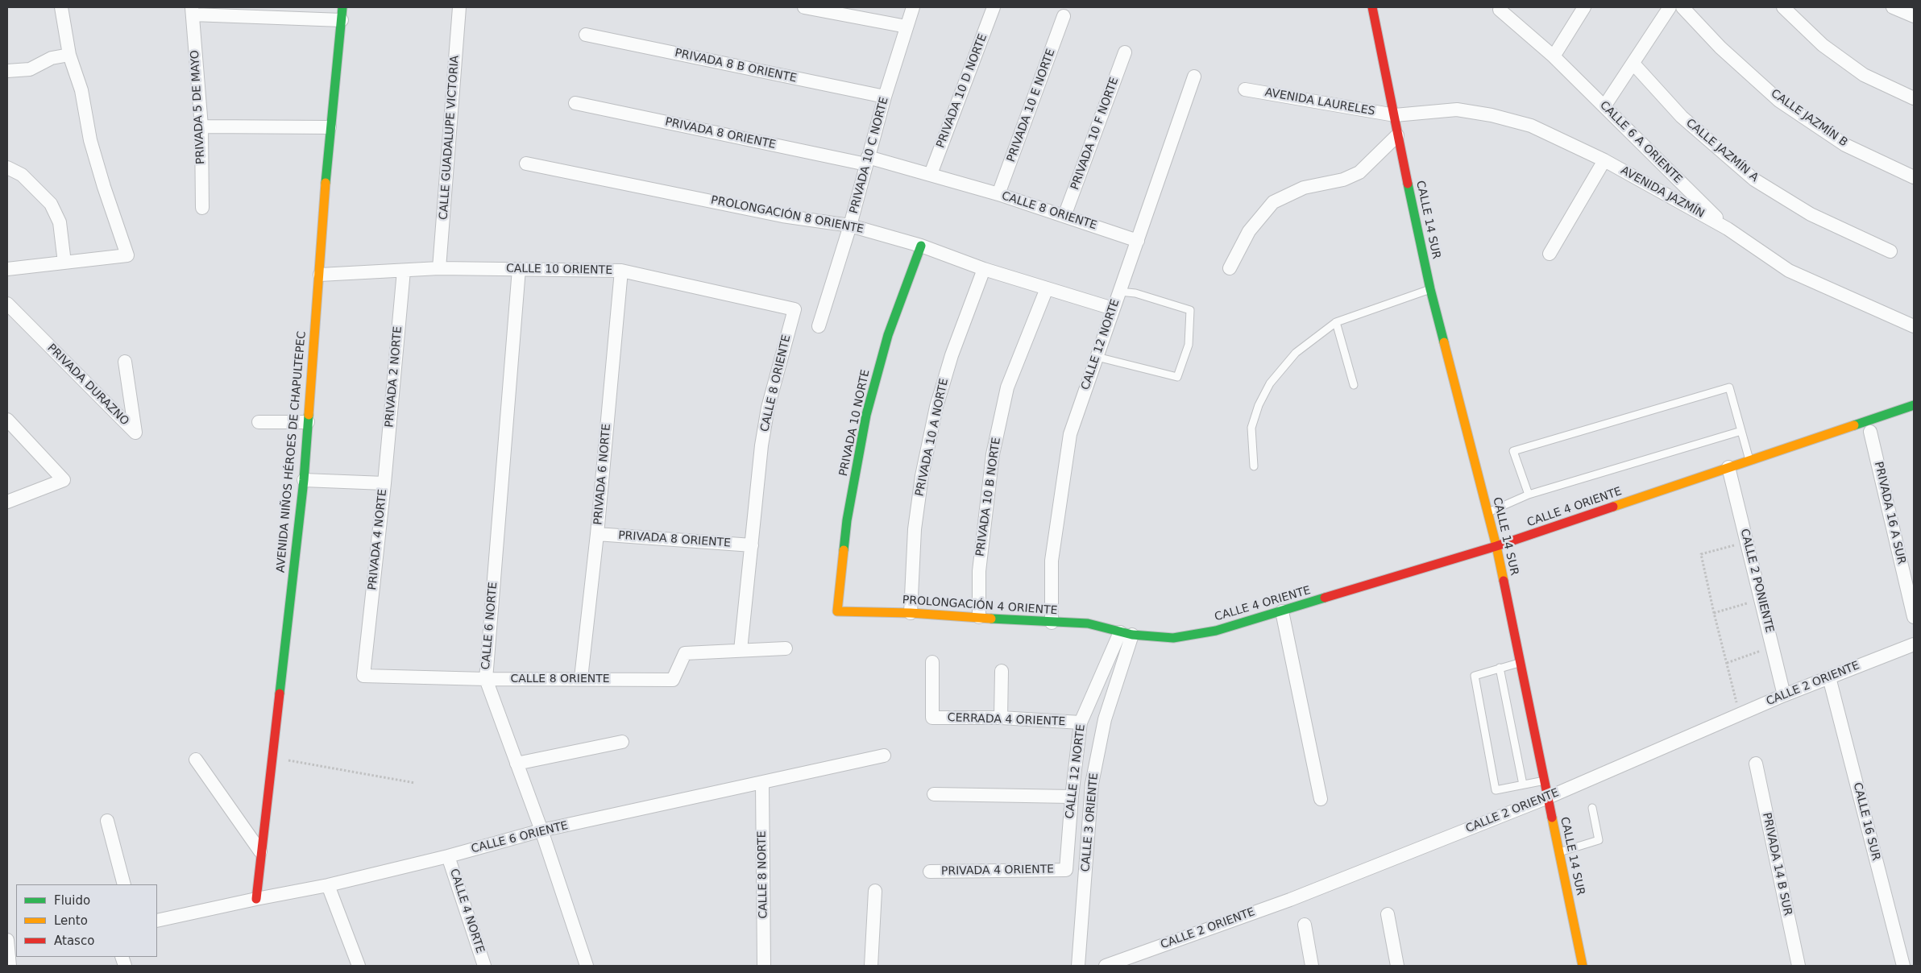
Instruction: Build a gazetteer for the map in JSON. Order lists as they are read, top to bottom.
{
  "streets": {
    "street": [
      "PRIVADA 8 B ORIENTE",
      "PRIVADA 10 D NORTE",
      "AVENIDA LAURELES",
      "PRIVADA 10 E NORTE",
      "PRIVADA 5 DE MAYO",
      "CALLE JAZMÍN B",
      "PRIVADA 8 ORIENTE",
      "PRIVADA 10 F NORTE",
      "CALLE GUADALUPE VICTORIA",
      "CALLE 6 A ORIENTE",
      "CALLE JAZMÍN A",
      "PRIVADA 10 C NORTE",
      "AVENIDA JAZMÍN",
      "CALLE 8 ORIENTE",
      "PROLONGACIÓN 8 ORIENTE",
      "CALLE 14 SUR",
      "CALLE 10 ORIENTE",
      "CALLE 12 NORTE",
      "PRIVADA 2 NORTE",
      "PRIVADA DURAZNO",
      "PRIVADA 10 NORTE",
      "PRIVADA 10 A NORTE",
      "AVENIDA NIÑOS HÉROES DE CHAPULTEPEC",
      "PRIVADA 6 NORTE",
      "PRIVADA 10 B NORTE",
      "CALLE 4 ORIENTE",
      "PRIVADA 16 A SUR",
      "PRIVADA 4 NORTE",
      "CALLE 2 PONIENTE",
      "PROLONGACIÓN 4 ORIENTE",
      "CALLE 6 NORTE",
      "CALLE 2 ORIENTE",
      "CERRADA 4 ORIENTE",
      "CALLE 16 SUR",
      "CALLE 3 ORIENTE",
      "CALLE 6 ORIENTE",
      "PRIVADA 14 B SUR",
      "PRIVADA 4 ORIENTE",
      "CALLE 8 NORTE",
      "CALLE 4 NORTE"
    ]
  },
  "crossings": [
    ["PRIVADA 8 B ORIENTE", "PRIVADA 10 C NORTE"],
    ["PRIVADA 10 D NORTE", "CALLE 8 ORIENTE"],
    ["AVENIDA LAURELES", "AVENIDA JAZMÍN"],
    ["AVENIDA LAURELES", "CALLE 14 SUR"],
    ["PRIVADA 10 E NORTE", "CALLE 8 ORIENTE"],
    ["PRIVADA 8 ORIENTE", "PRIVADA 10 C NORTE"],
    ["PRIVADA 8 ORIENTE", "CALLE 8 ORIENTE"],
    ["PRIVADA 8 ORIENTE", "PRIVADA 6 NORTE"],
    ["PRIVADA 10 F NORTE", "CALLE 8 ORIENTE"],
    ["CALLE GUADALUPE VICTORIA", "CALLE 10 ORIENTE"],
    ["CALLE 6 A ORIENTE", "AVENIDA JAZMÍN"],
    ["PRIVADA 10 C NORTE", "CALLE 8 ORIENTE"],
    ["PRIVADA 10 C NORTE", "PROLONGACIÓN 8 ORIENTE"],
    ["AVENIDA JAZMÍN", "CALLE 14 SUR"],
    ["CALLE 8 ORIENTE", "CALLE 10 ORIENTE"],
    ["CALLE 8 ORIENTE", "CALLE 12 NORTE"],
    ["CALLE 8 ORIENTE", "PRIVADA 6 NORTE"],
    ["CALLE 8 ORIENTE", "PRIVADA 4 NORTE"],
    ["CALLE 8 ORIENTE", "CALLE 6 NORTE"],
    ["PROLONGACIÓN 8 ORIENTE", "CALLE 12 NORTE"],
    ["PROLONGACIÓN 8 ORIENTE", "PRIVADA 10 NORTE"],
    ["PROLONGACIÓN 8 ORIENTE", "PRIVADA 10 A NORTE"],
    ["PROLONGACIÓN 8 ORIENTE", "PRIVADA 10 B NORTE"],
    ["CALLE 14 SUR", "CALLE 4 ORIENTE"],
    ["CALLE 14 SUR", "CALLE 2 ORIENTE"],
    ["CALLE 10 ORIENTE", "PRIVADA 2 NORTE"],
    ["CALLE 10 ORIENTE", "AVENIDA NIÑOS HÉROES DE CHAPULTEPEC"],
    ["CALLE 10 ORIENTE", "PRIVADA 6 NORTE"],
    ["CALLE 10 ORIENTE", "CALLE 6 NORTE"],
    ["CALLE 12 NORTE", "CALLE 4 ORIENTE"],
    ["CALLE 12 NORTE", "PROLONGACIÓN 4 ORIENTE"],
    ["CALLE 12 NORTE", "CERRADA 4 ORIENTE"],
    ["CALLE 12 NORTE", "CALLE 3 ORIENTE"],
    ["CALLE 12 NORTE", "PRIVADA 4 ORIENTE"],
    ["PRIVADA 2 NORTE", "PRIVADA 4 NORTE"],
    ["PRIVADA 10 NORTE", "PROLONGACIÓN 4 ORIENTE"],
    ["PRIVADA 10 A NORTE", "PROLONGACIÓN 4 ORIENTE"],
    ["AVENIDA NIÑOS HÉROES DE CHAPULTEPEC", "PRIVADA 4 NORTE"],
    ["AVENIDA NIÑOS HÉROES DE CHAPULTEPEC", "CALLE 6 ORIENTE"],
    ["PRIVADA 10 B NORTE", "PROLONGACIÓN 4 ORIENTE"],
    ["CALLE 4 ORIENTE", "CALLE 2 PONIENTE"],
    ["CALLE 4 ORIENTE", "PROLONGACIÓN 4 ORIENTE"],
    ["CALLE 4 ORIENTE", "CALLE 3 ORIENTE"],
    ["CALLE 2 PONIENTE", "CALLE 2 ORIENTE"],
    ["PROLONGACIÓN 4 ORIENTE", "CALLE 3 ORIENTE"],
    ["CALLE 6 NORTE", "CALLE 6 ORIENTE"],
    ["CALLE 2 ORIENTE", "CALLE 16 SUR"],
    ["CALLE 6 ORIENTE", "CALLE 8 NORTE"],
    ["CALLE 6 ORIENTE", "CALLE 4 NORTE"]
  ],
  "legend": ["Fluido", "Lento", "Atasco"]
}
